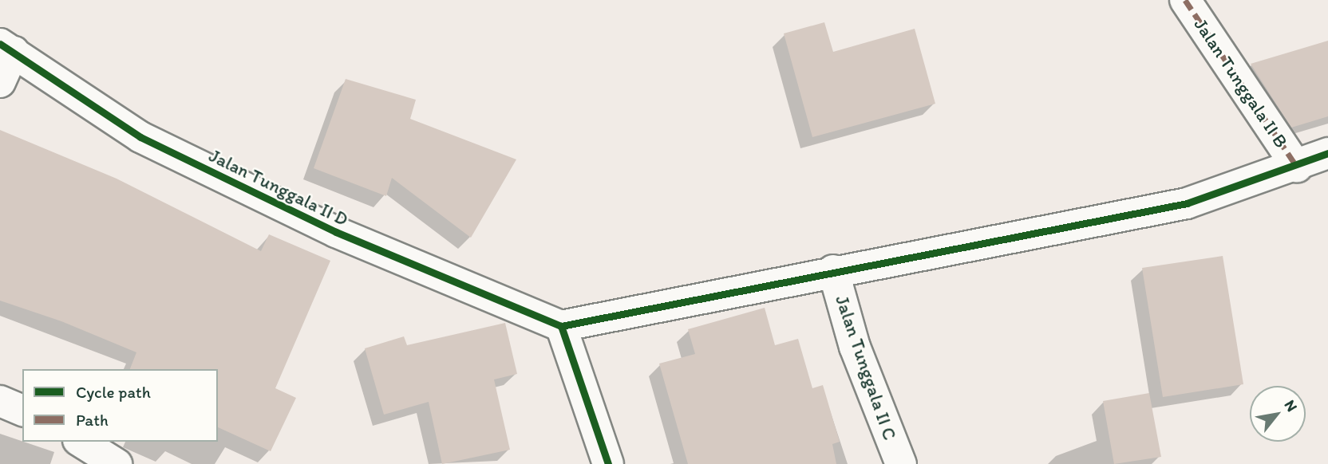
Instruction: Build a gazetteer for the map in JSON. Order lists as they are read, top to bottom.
{
  "streets": {
    "street": ["Jalan Tunggala II B", "Jalan Tunggala II D", "Jalan Tunggala II C"]
  },
  "legend": ["Cycle path", "Path"],
  "north": "top right"
}
